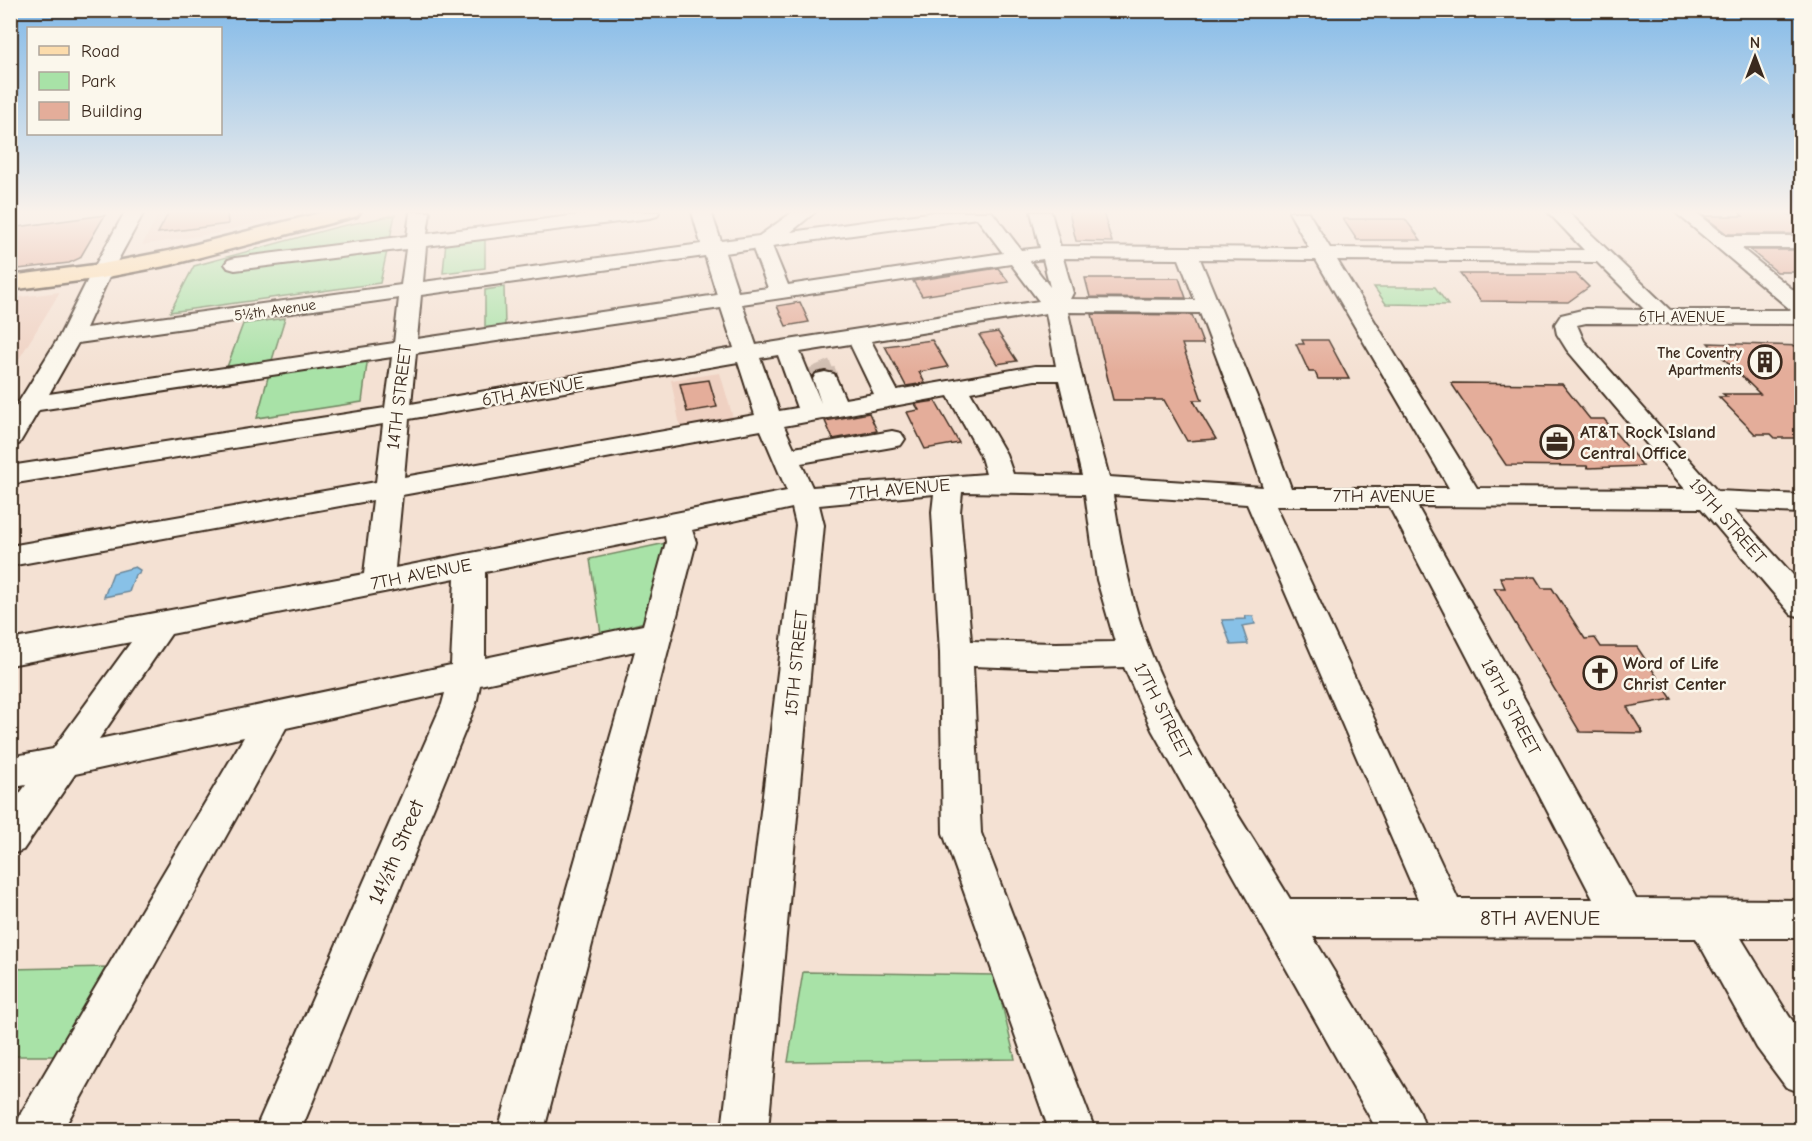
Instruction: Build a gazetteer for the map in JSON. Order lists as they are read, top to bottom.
{
  "streets": {
    "street": [
      "5½th Avenue",
      "6TH AVENUE",
      "14TH STREET",
      "7TH AVENUE",
      "19TH STREET",
      "15TH STREET",
      "18TH STREET",
      "17TH STREET",
      "14½th Street",
      "8TH AVENUE"
    ]
  },
  "crossings": [
    ["5½th Avenue", "14TH STREET"],
    ["6TH AVENUE", "14TH STREET"],
    ["6TH AVENUE", "19TH STREET"],
    ["6TH AVENUE", "15TH STREET"],
    ["6TH AVENUE", "17TH STREET"],
    ["14TH STREET", "7TH AVENUE"],
    ["7TH AVENUE", "19TH STREET"],
    ["7TH AVENUE", "15TH STREET"],
    ["7TH AVENUE", "18TH STREET"],
    ["7TH AVENUE", "17TH STREET"],
    ["7TH AVENUE", "14½th Street"],
    ["18TH STREET", "8TH AVENUE"],
    ["17TH STREET", "8TH AVENUE"]
  ],
  "places": {
    "building": ["The Coventry Apartments"],
    "office": ["AT&T Rock Island Central Office"],
    "church": ["Word of Life Christ Center"]
  },
  "legend": ["Road", "Park", "Building"],
  "north": "top"
}
